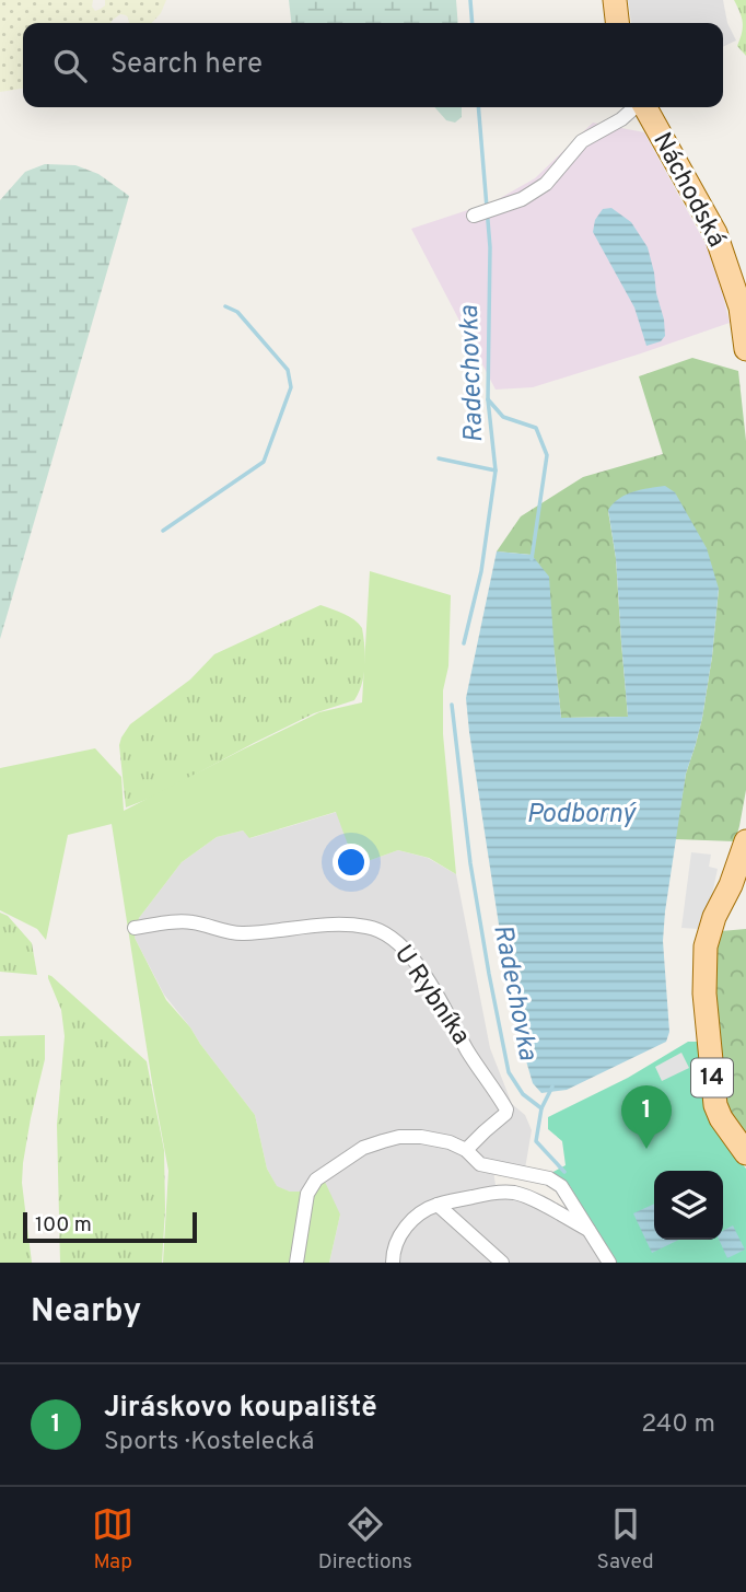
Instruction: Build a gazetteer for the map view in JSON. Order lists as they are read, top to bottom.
{
  "streets": {
    "main road": ["Náchodská", "14"],
    "street": ["U Rybníka"]
  },
  "water": ["Radechovka", "Podborný"],
  "scale_bar": "100 m",
  "page": {
    "search": "Search here",
    "pins": "1",
    "scale": "100 m",
    "heading": "Nearby",
    "list": [
      {
        "mark": "1",
        "name": "Jiráskovo koupaliště",
        "note": "Sports · Kostelecká",
        "value": "240 m"
      }
    ],
    "nav": ["Map", "Directions", "Saved"]
  }
}
